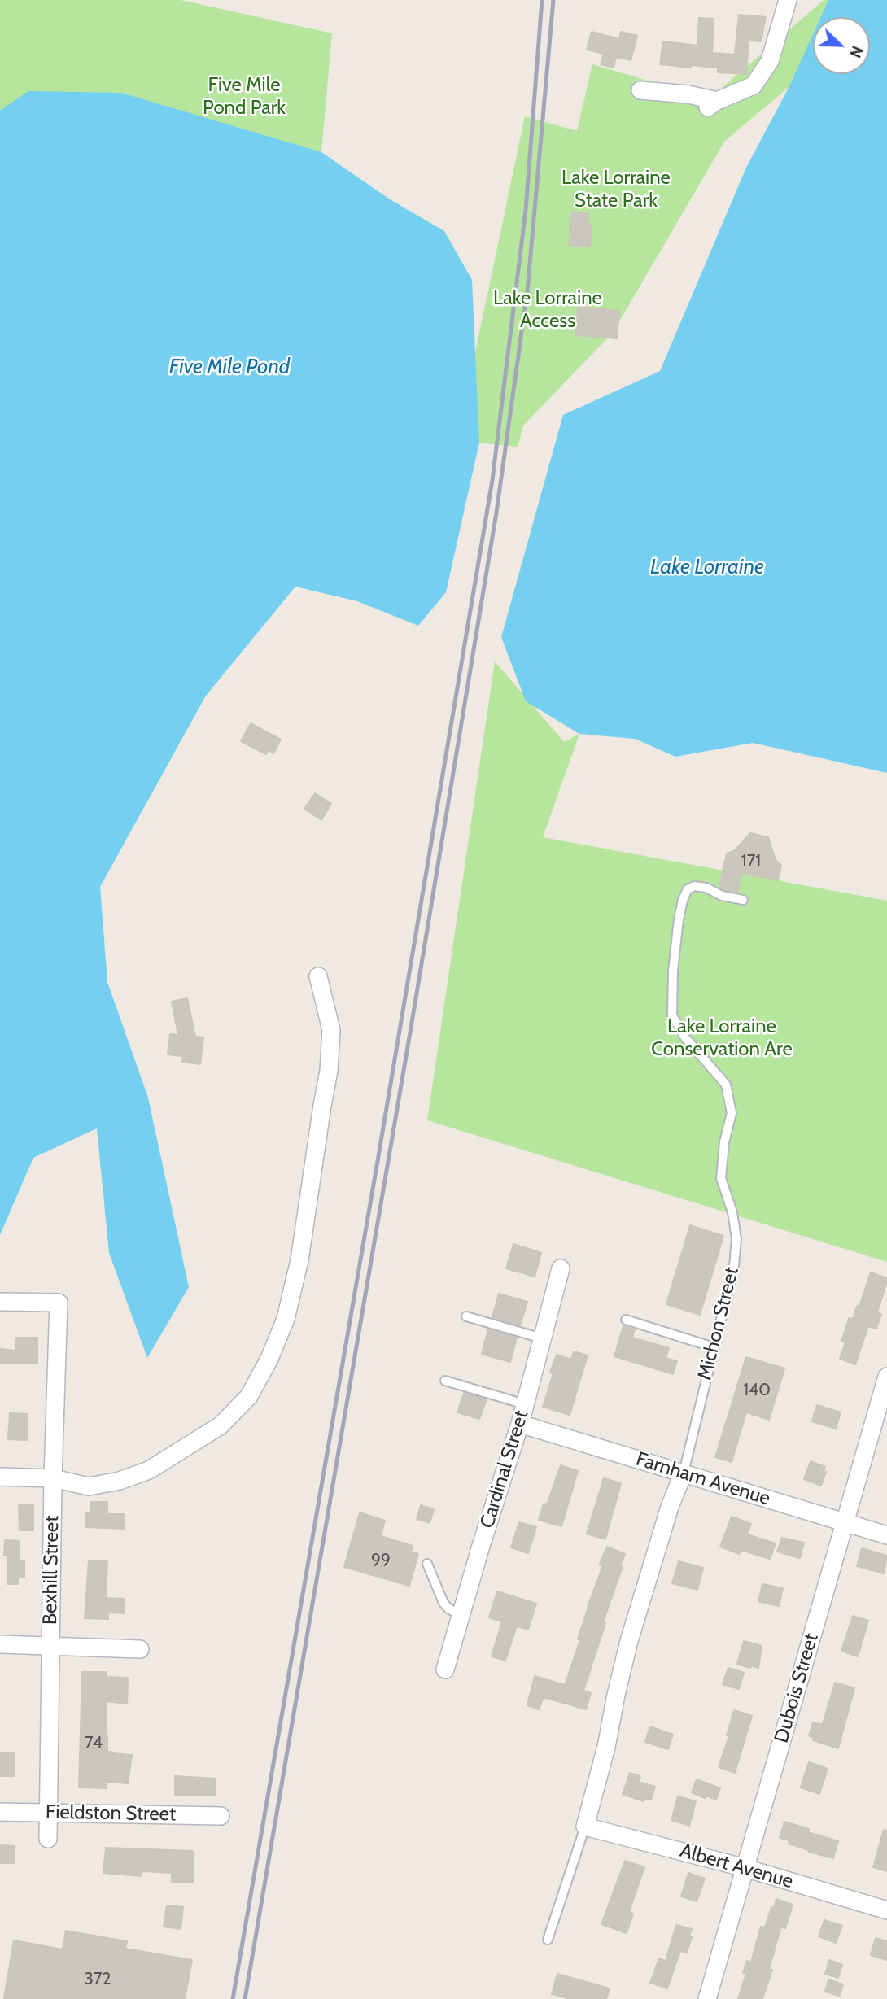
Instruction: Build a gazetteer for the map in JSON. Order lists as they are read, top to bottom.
{
  "streets": {
    "street": [
      "Michon Street",
      "Cardinal Street",
      "Farnham Avenue",
      "Bexhill Street",
      "Dubois Street",
      "Fieldston Street",
      "Albert Avenue"
    ]
  },
  "crossings": [
    ["Michon Street", "Farnham Avenue"],
    ["Michon Street", "Albert Avenue"],
    ["Cardinal Street", "Farnham Avenue"],
    ["Farnham Avenue", "Dubois Street"],
    ["Bexhill Street", "Fieldston Street"],
    ["Dubois Street", "Albert Avenue"]
  ],
  "water": ["Five Mile Pond", "Lake Lorraine"],
  "parks": [
    "Five Mile Pond Park",
    "Lake Lorraine State Park",
    "Lake Lorraine Access",
    "Lake Lorraine Conservation Are"
  ],
  "house_numbers": [
    "171",
    "140",
    "99",
    "74",
    "372"
  ],
  "north": "bottom right"
}
